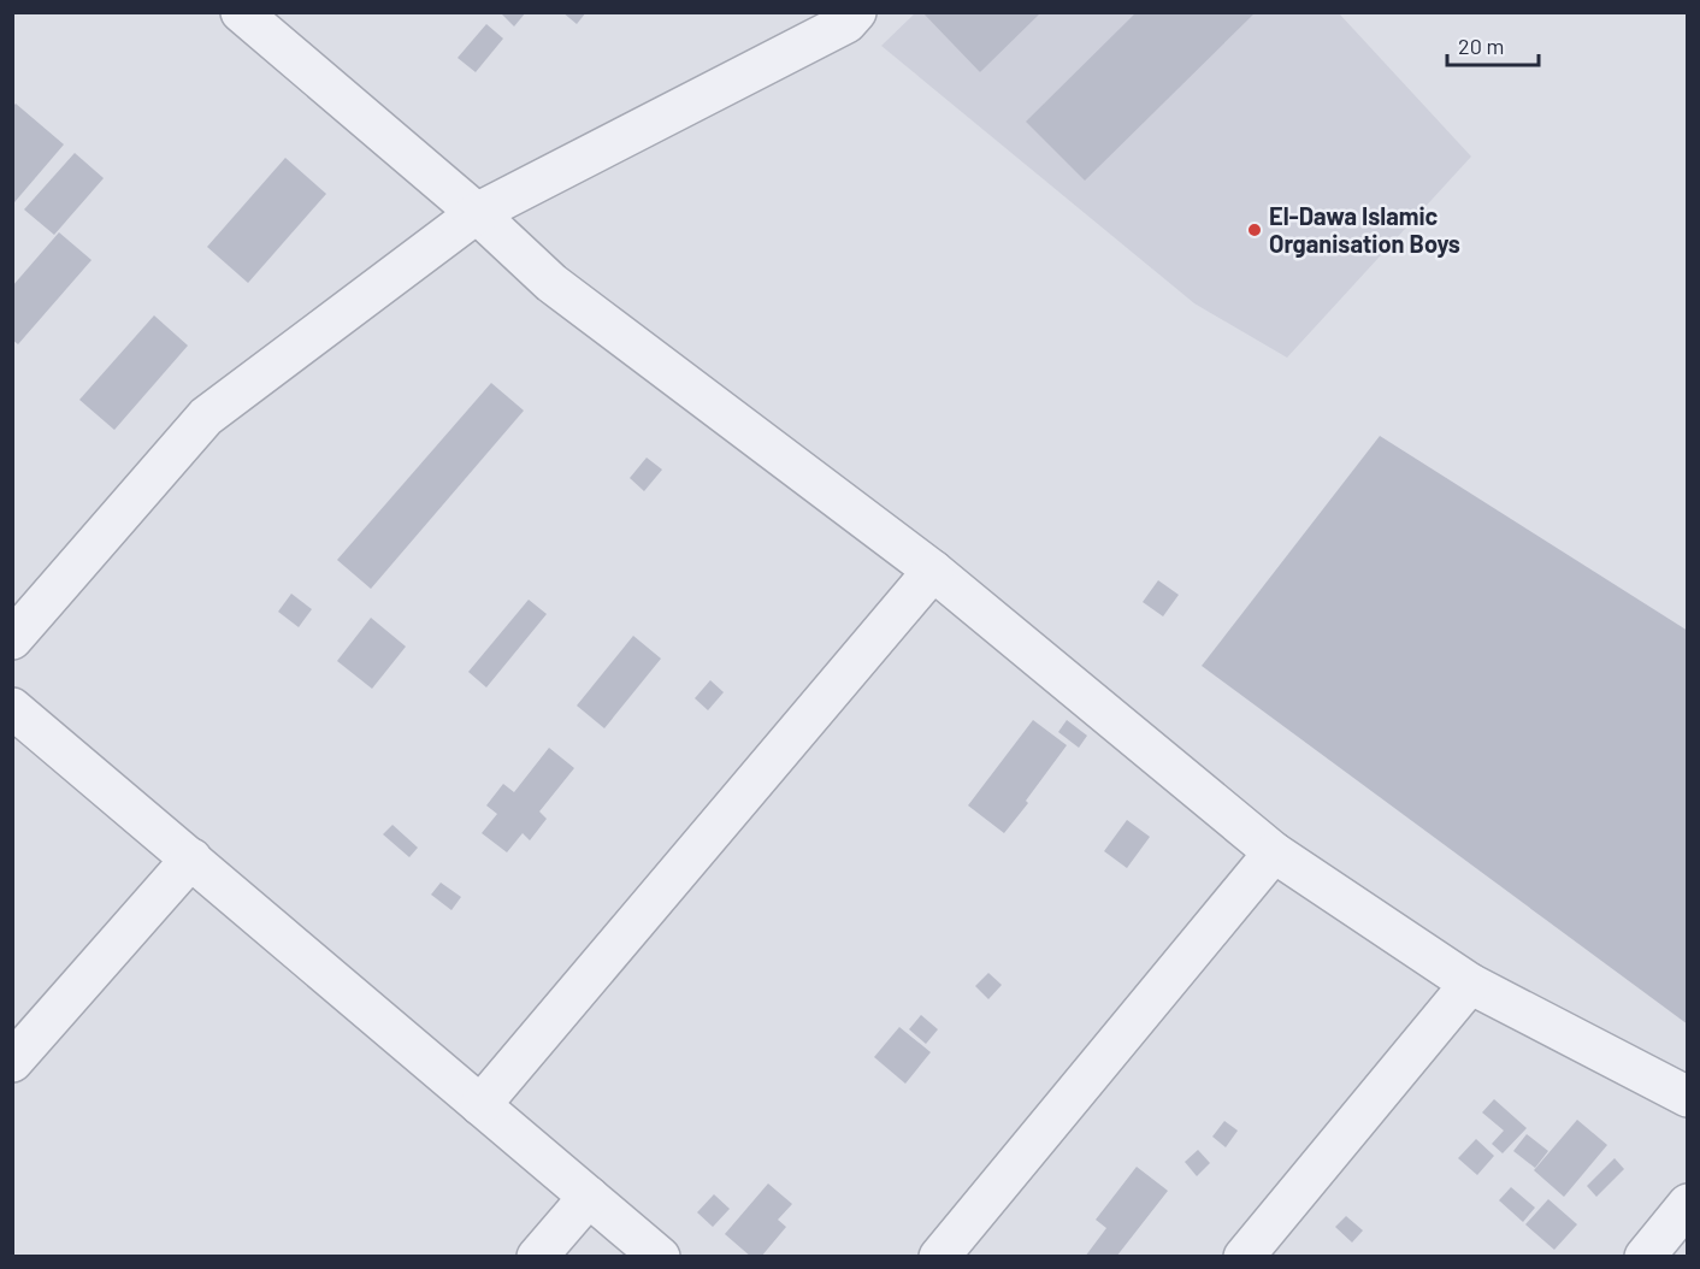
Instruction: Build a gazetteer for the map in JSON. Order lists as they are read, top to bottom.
{
  "places": ["El-Dawa Islamic Organisation Boys"],
  "scale_bar": "20 m"
}
